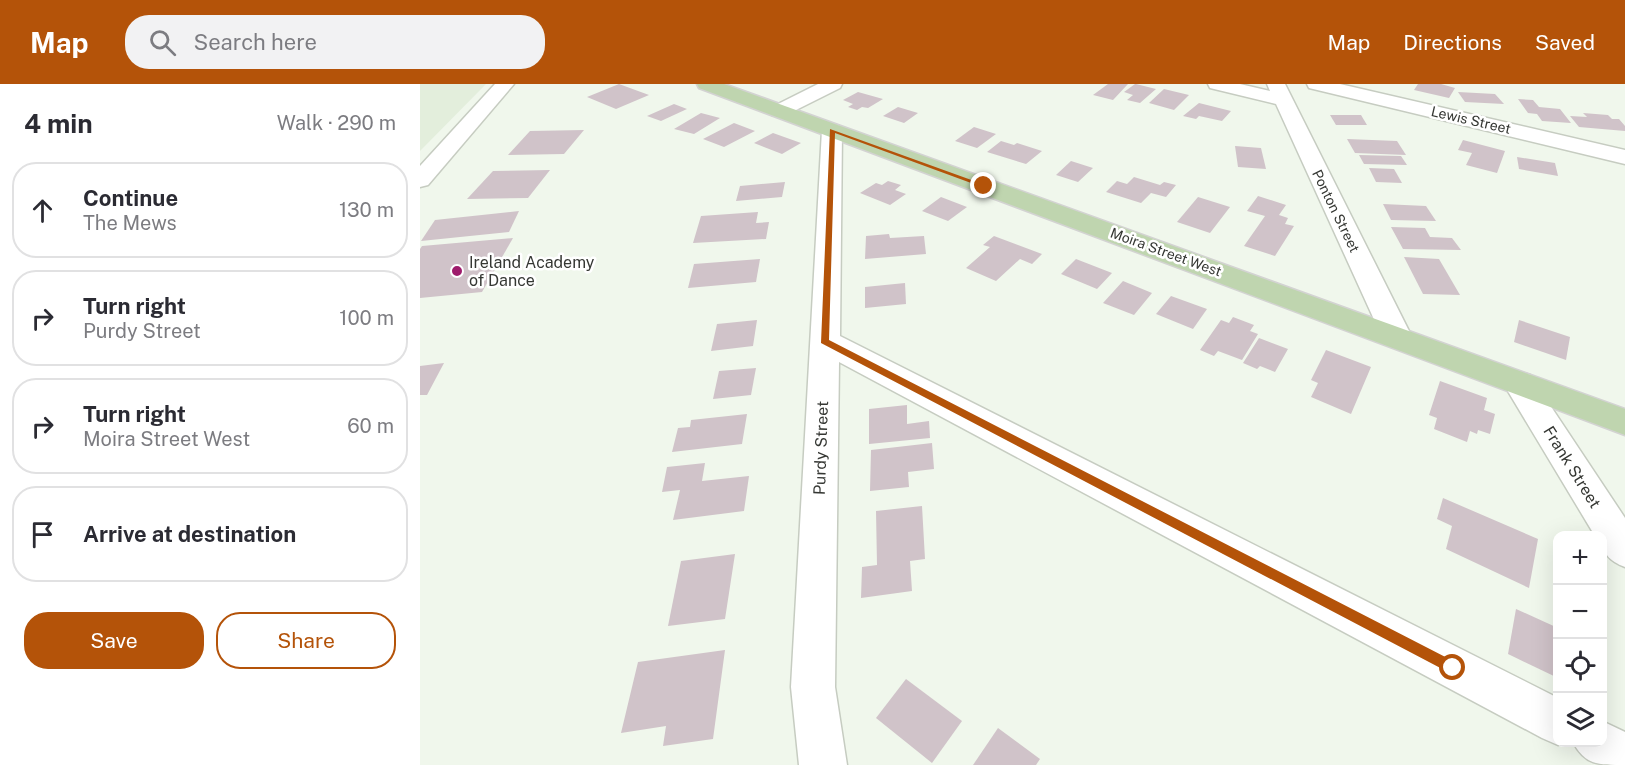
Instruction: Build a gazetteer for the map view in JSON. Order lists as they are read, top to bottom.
{
  "streets": {
    "main road": ["Moira Street West"],
    "street": [
      "Lewis Street",
      "Ponton Street",
      "Purdy Street",
      "Frank Street"
    ]
  },
  "crossings": [
    ["Ponton Street", "Moira Street West"],
    ["Moira Street West", "Purdy Street"],
    ["Moira Street West", "Frank Street"]
  ],
  "places": ["Ireland Academy of Dance"],
  "page": {
    "header": "Map",
    "search": "Search here",
    "nav": ["Map", "Directions", "Saved"],
    "heading": ["4 min", "Walk · 290 m"],
    "list": [
      ["Continue", "The Mews", "130 m"],
      ["Turn right", "Purdy Street", "100 m"],
      ["Turn right", "Moira Street West", "60 m"],
      "Arrive at destination"
    ],
    "map_buttons": ["+", "−"],
    "buttons": ["Save", "Share"]
  }
}
